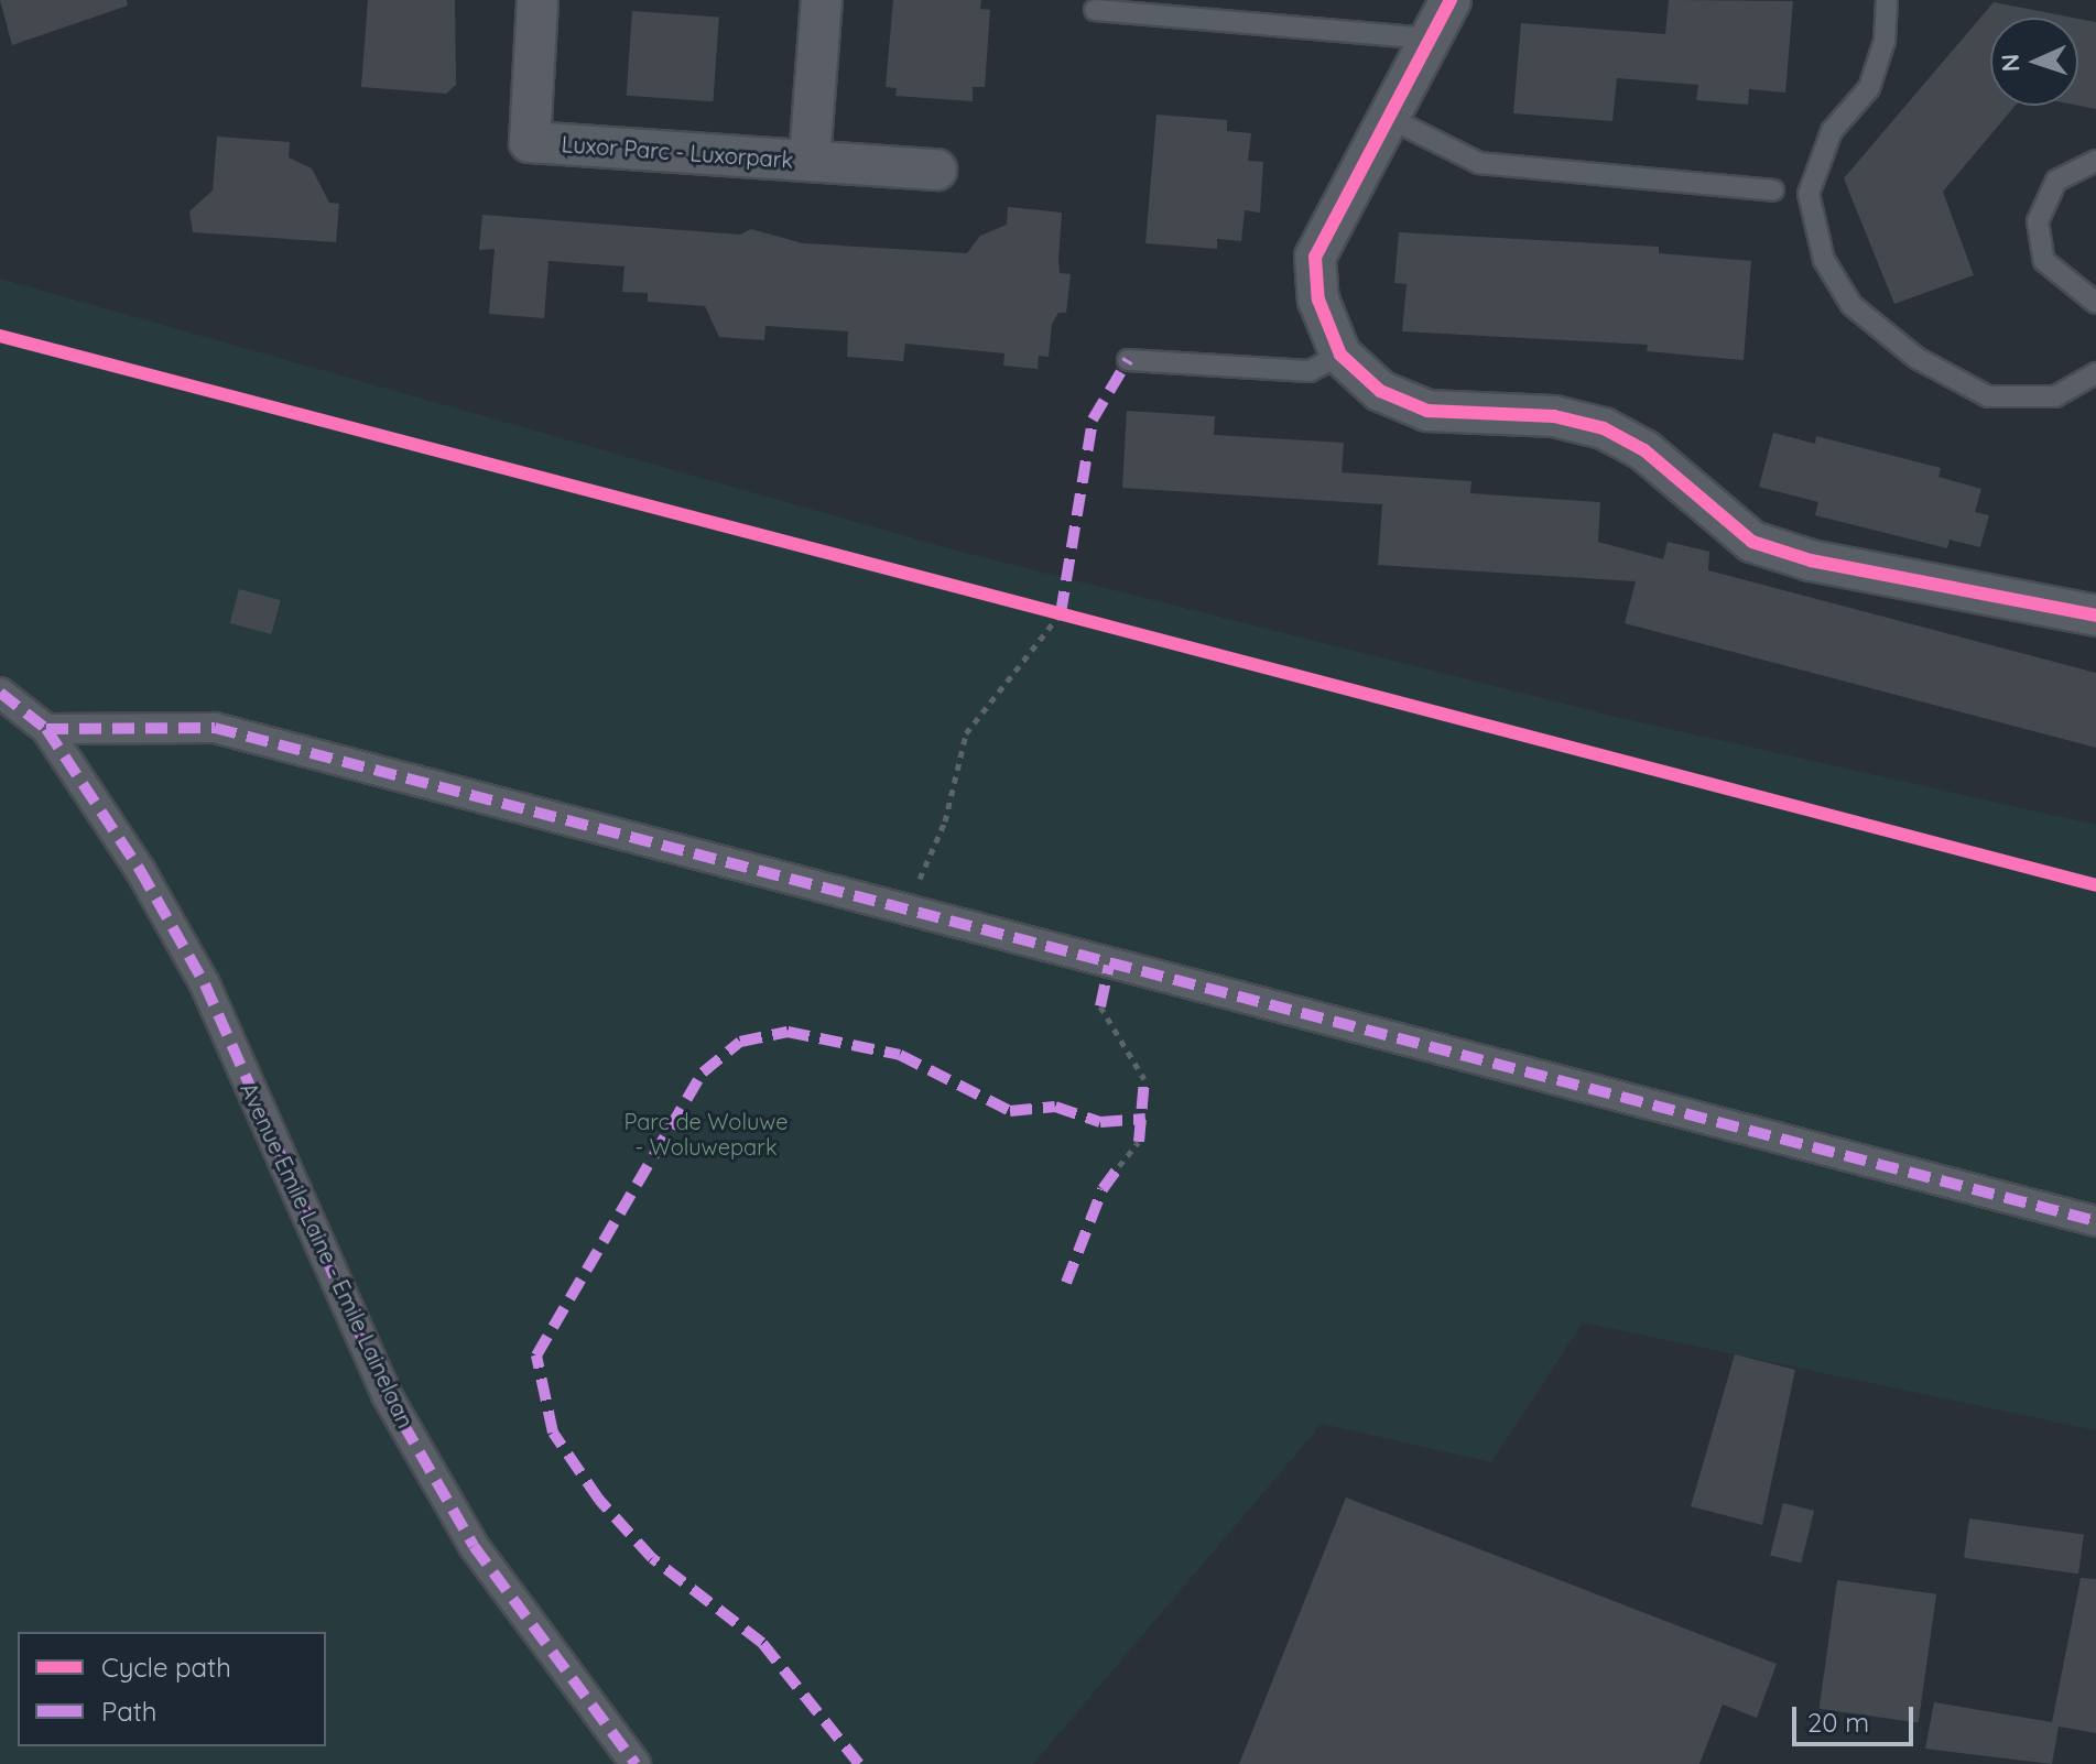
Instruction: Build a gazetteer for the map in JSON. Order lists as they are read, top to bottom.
{
  "streets": {
    "street": ["Luxor Parc - Luxorpark", "Avenue Emile Laine - Emile Lainelaan"]
  },
  "parks": ["Parc de Woluwe - Woluwepark"],
  "legend": ["Cycle path", "Path"],
  "scale_bar": "20 m",
  "north": "left"
}
